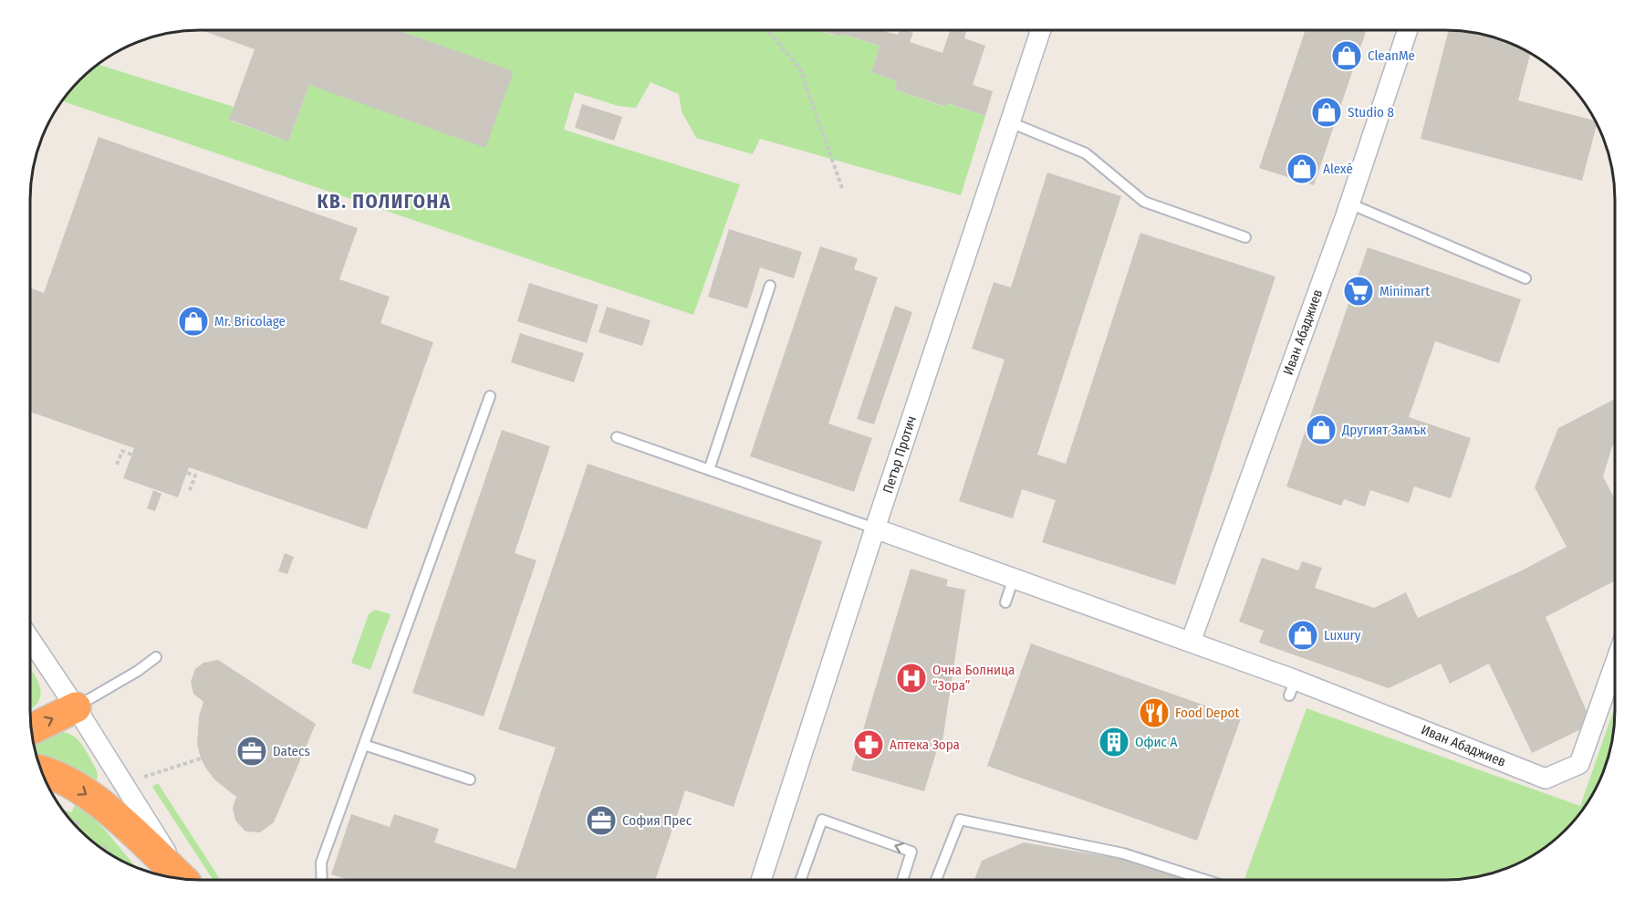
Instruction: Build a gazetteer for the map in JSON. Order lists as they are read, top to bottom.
{
  "streets": {
    "street": ["Иван Абаджиев", "Петър Протич"]
  },
  "crossings": [
    ["Иван Абаджиев", "Петър Протич"]
  ],
  "districts": ["КВ. ПОЛИГОНА"],
  "places": {
    "shop": [
      "CleanMe",
      "Studio 8",
      "Alexé",
      "Mr. Bricolage",
      "Другият Замък",
      "Luxury"
    ],
    "supermarket": ["Minimart"],
    "hospital": ["Очна Болница “Зора”"],
    "restaurant": ["Food Depot"],
    "building": ["Офис А"],
    "pharmacy": ["Аптека Зора"],
    "office": ["Datecs", "София Прес"]
  }
}
